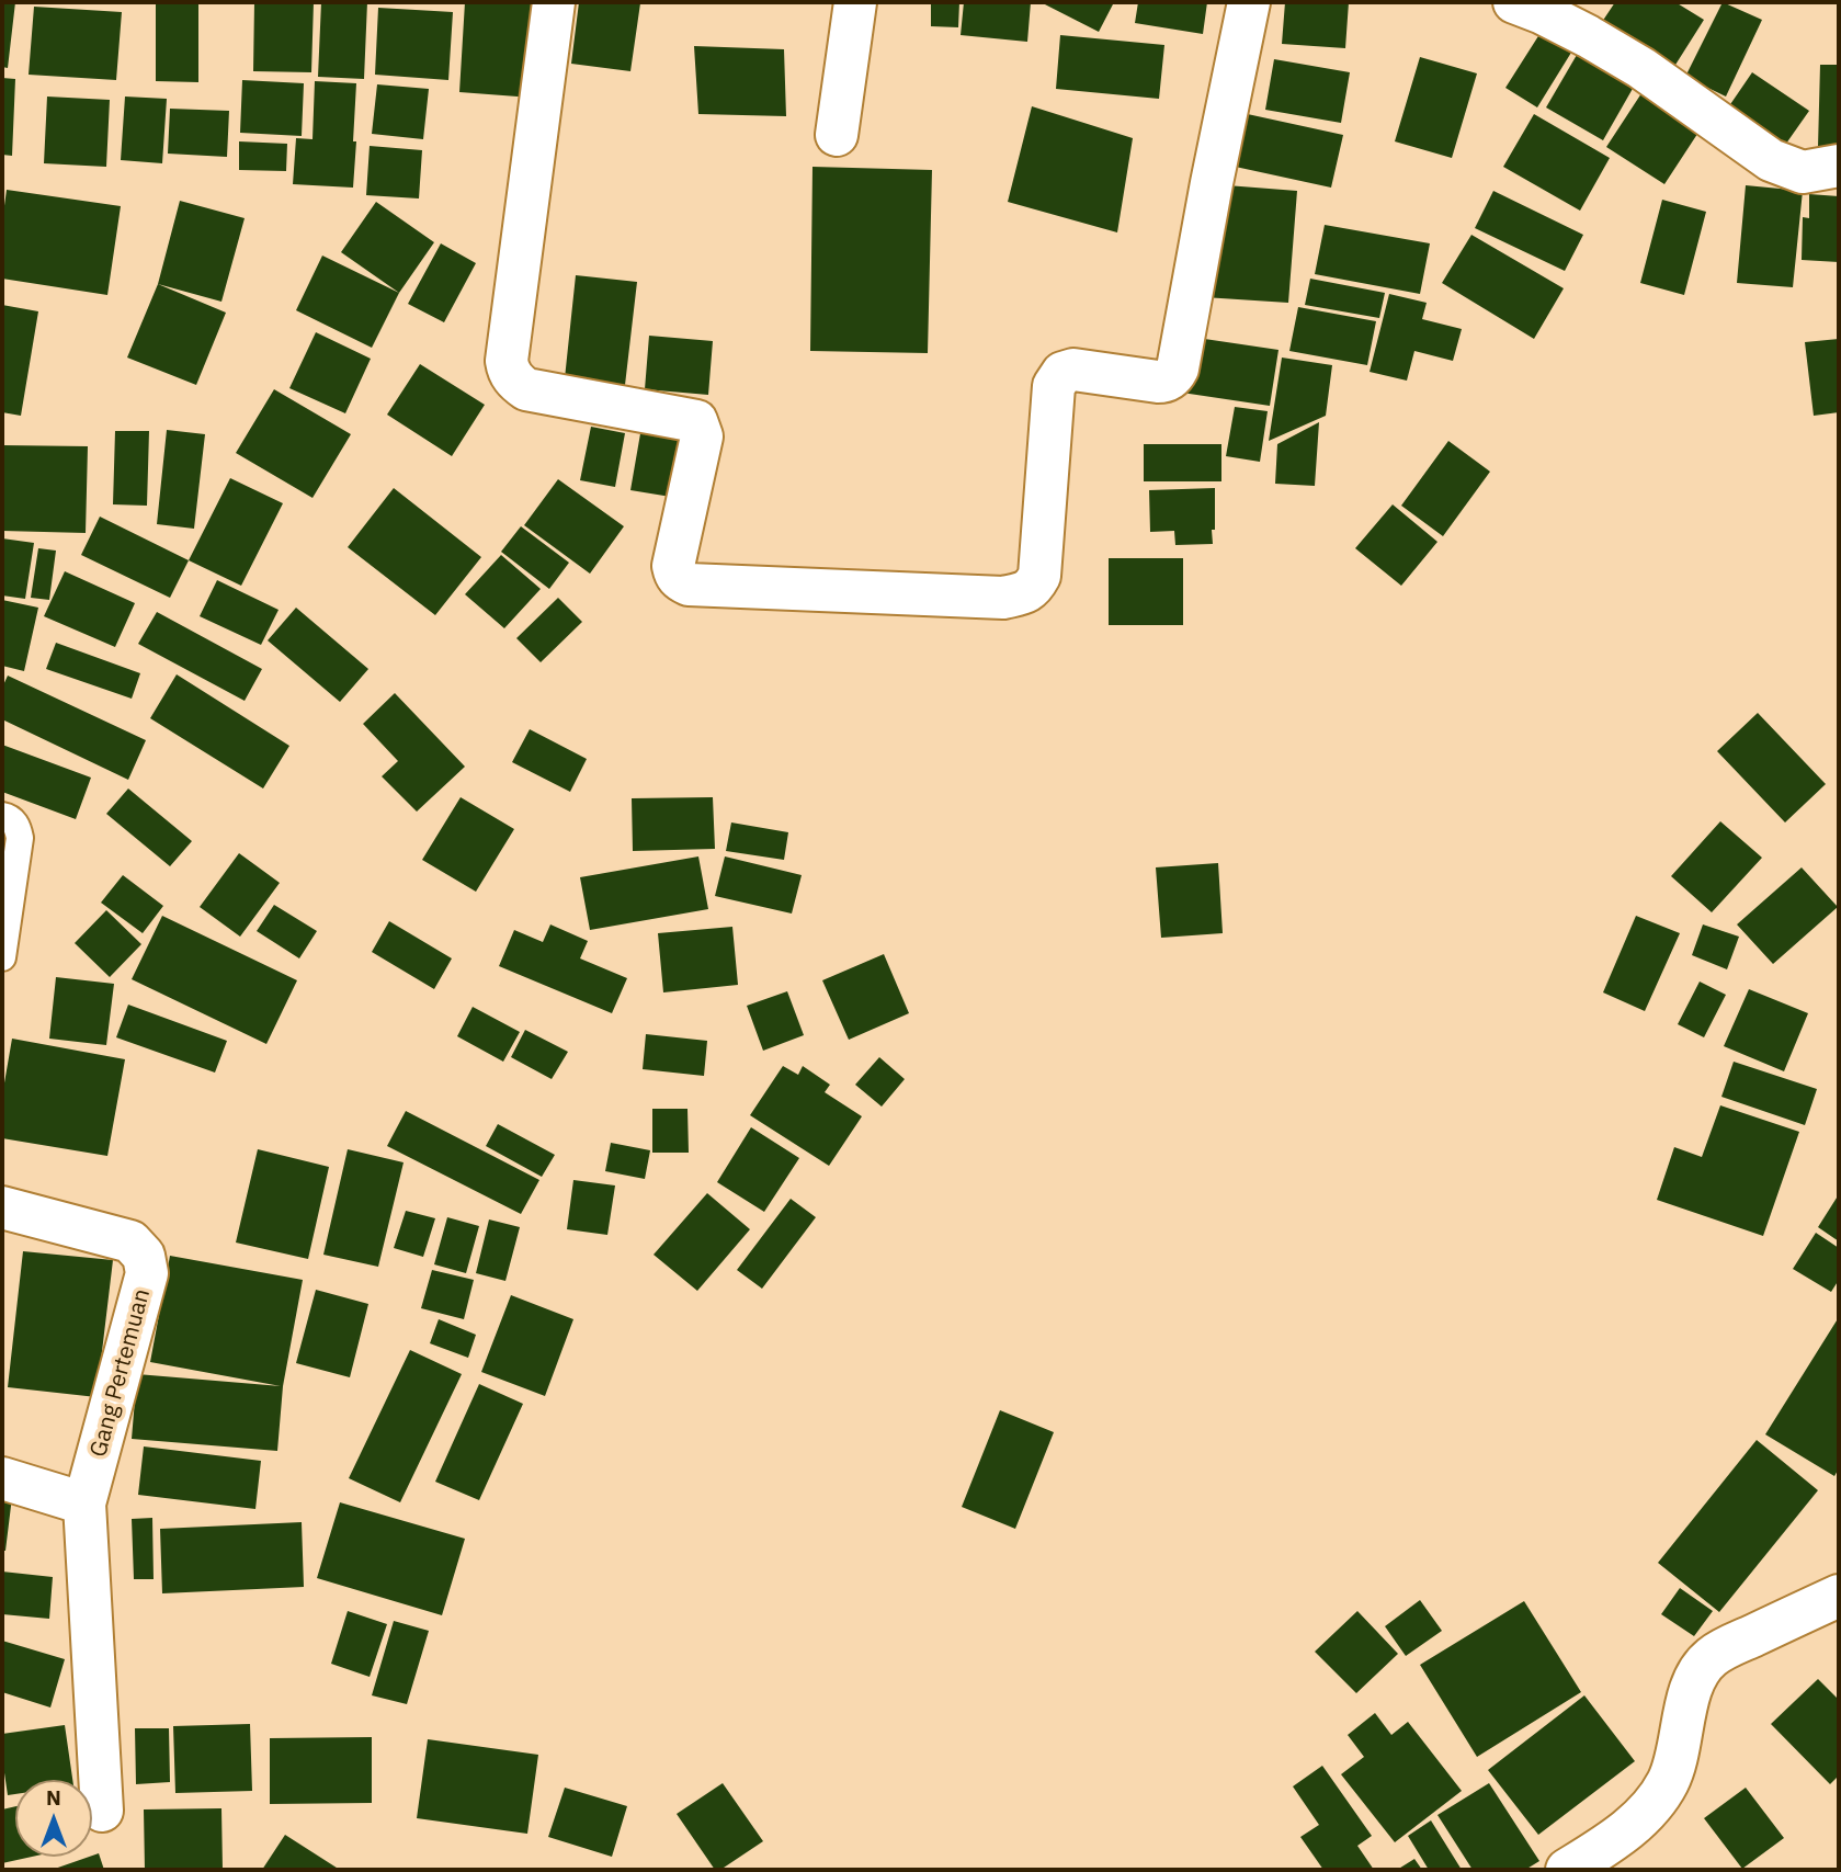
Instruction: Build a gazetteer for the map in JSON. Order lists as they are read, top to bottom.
{
  "streets": {
    "street": ["Gang Pertemuan"]
  },
  "north": "top"
}
